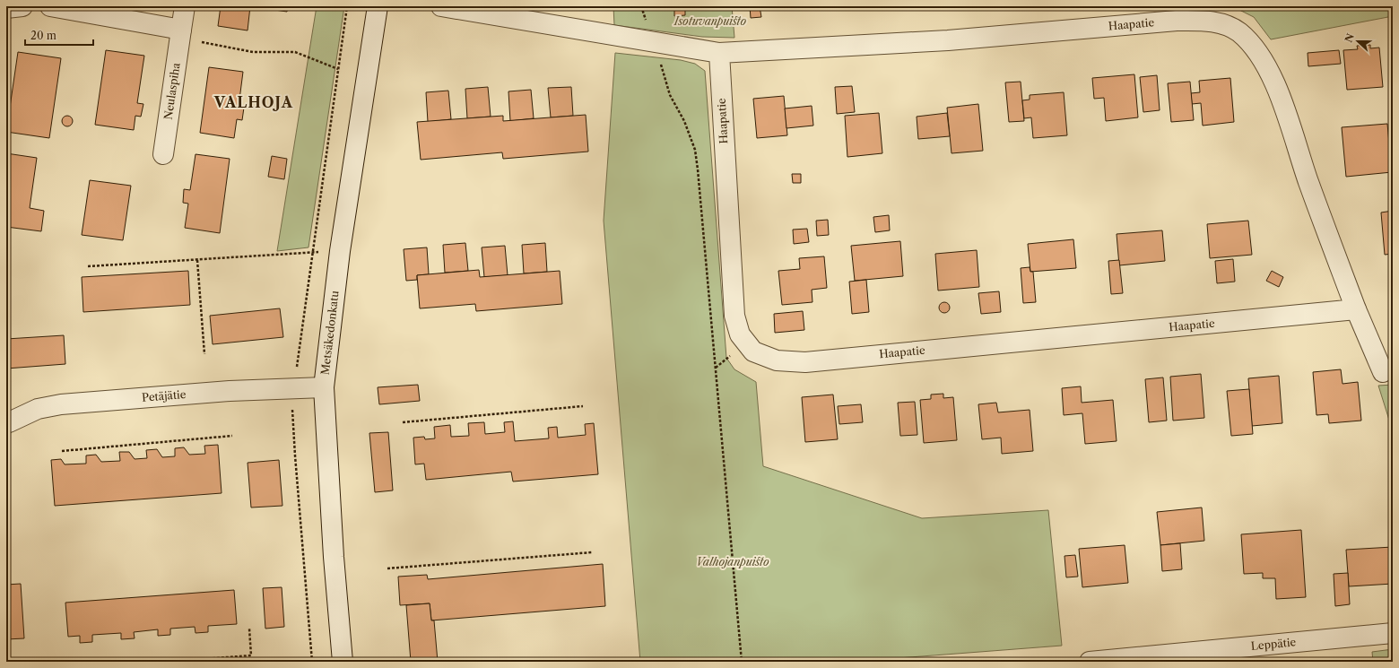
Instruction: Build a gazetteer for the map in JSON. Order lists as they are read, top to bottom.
{
  "streets": {
    "street": [
      "Haapatie",
      "Neulaspiha",
      "Metsäkedonkatu",
      "Petäjätie",
      "Leppätie"
    ]
  },
  "crossings": [
    ["Metsäkedonkatu", "Petäjätie"]
  ],
  "districts": ["VALHOJA"],
  "parks": ["Isotuvanpuisto", "Valhojanpuisto"],
  "scale_bar": "20 m",
  "north": "left"
}
